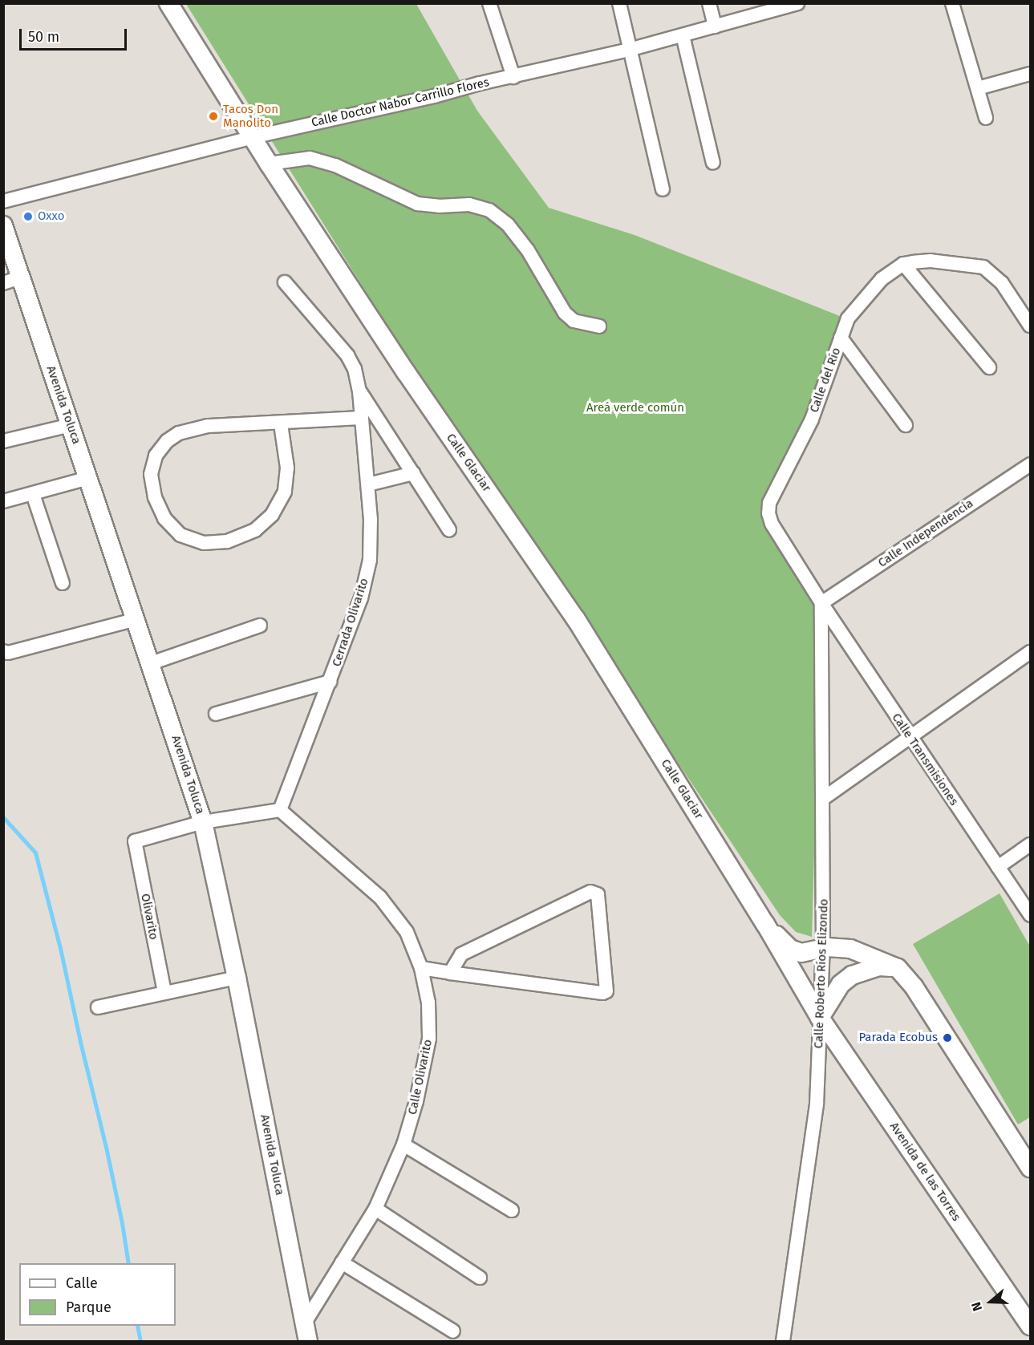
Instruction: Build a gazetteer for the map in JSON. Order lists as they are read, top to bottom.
{
  "streets": {
    "street": [
      "Calle Doctor Nabor Carrillo Flores",
      "Calle del Río",
      "Avenida Toluca",
      "Calle Glaciar",
      "Calle Independencia",
      "Cerrada Olivarito",
      "Calle Transmisiones",
      "Olivarito",
      "Calle Roberto Ríos Elizondo",
      "Calle Olivarito",
      "Avenida de las Torres"
    ]
  },
  "crossings": [
    ["Calle Doctor Nabor Carrillo Flores", "Calle Glaciar"],
    ["Calle del Río", "Calle Independencia"],
    ["Calle del Río", "Calle Transmisiones"],
    ["Calle del Río", "Calle Roberto Ríos Elizondo"],
    ["Avenida Toluca", "Olivarito"],
    ["Avenida Toluca", "Calle Olivarito"],
    ["Calle Glaciar", "Calle Roberto Ríos Elizondo"],
    ["Calle Glaciar", "Avenida de las Torres"],
    ["Calle Independencia", "Calle Transmisiones"],
    ["Calle Independencia", "Calle Roberto Ríos Elizondo"],
    ["Cerrada Olivarito", "Calle Olivarito"],
    ["Calle Transmisiones", "Calle Roberto Ríos Elizondo"],
    ["Calle Roberto Ríos Elizondo", "Avenida de las Torres"]
  ],
  "parks": ["Areá verde común"],
  "places": ["Tacos Don Manolito", "Oxxo", "Parada Ecobus"],
  "legend": ["Calle", "Parque"],
  "scale_bar": "50 m",
  "north": "left"
}
